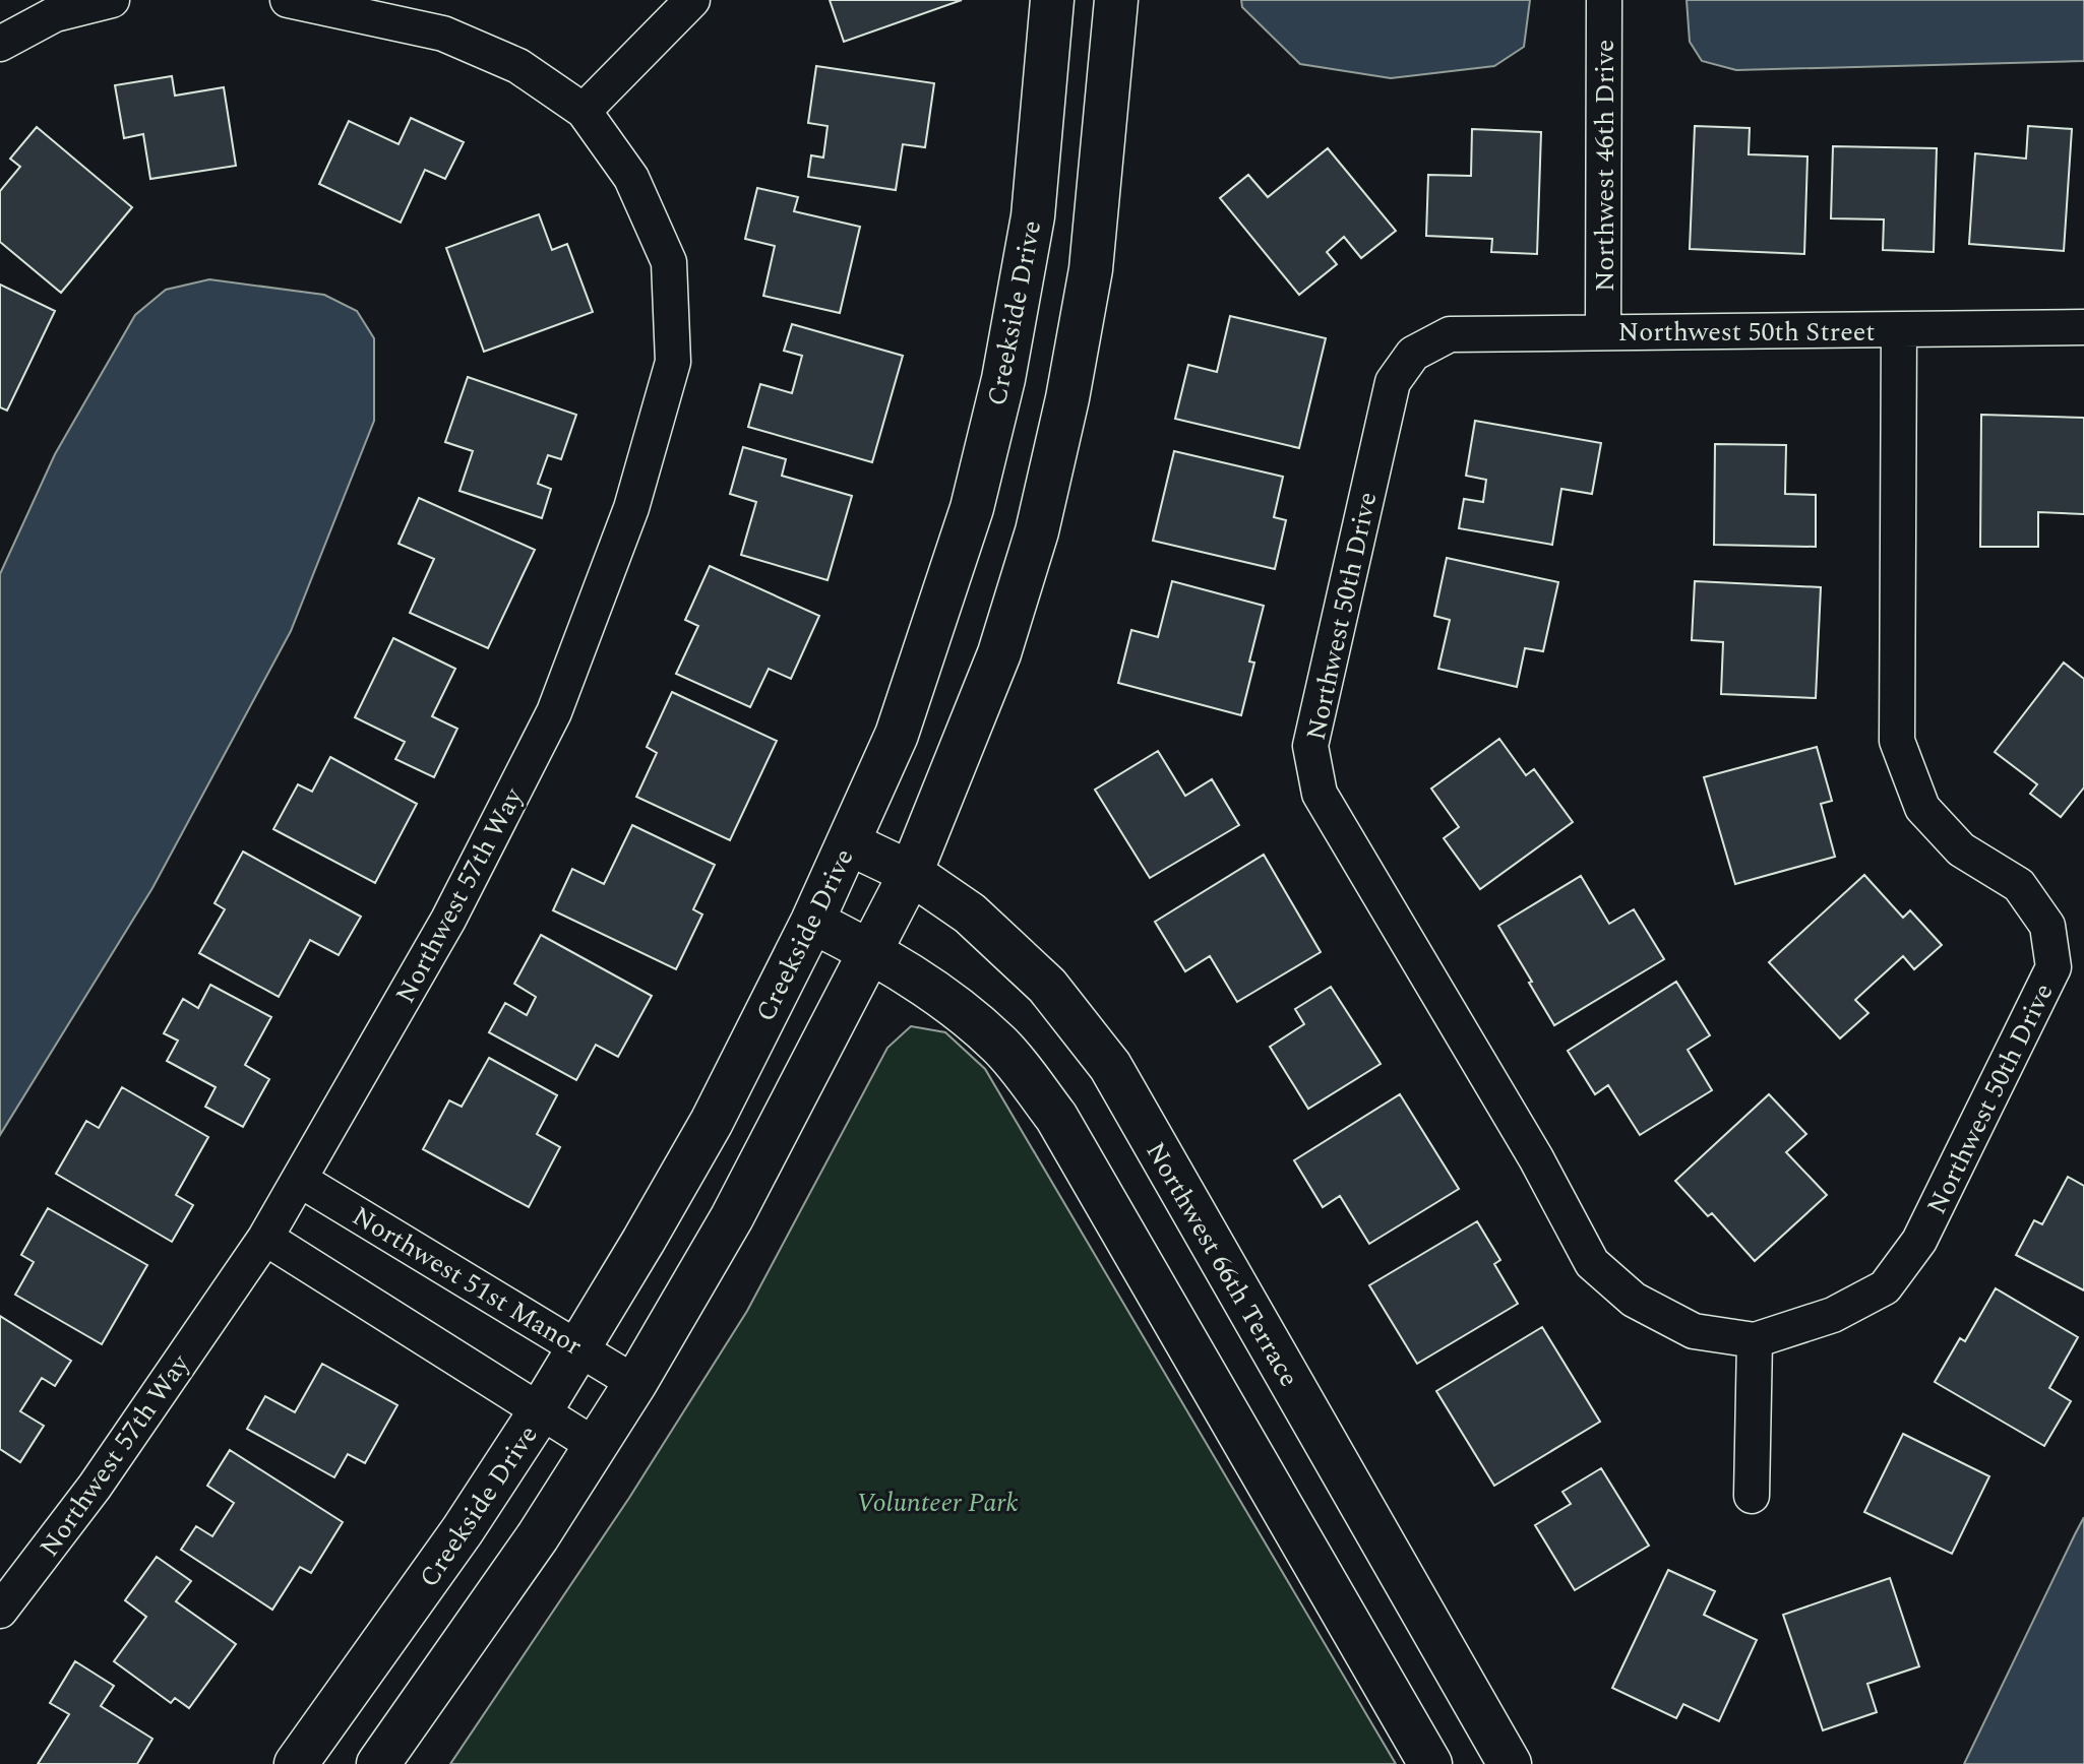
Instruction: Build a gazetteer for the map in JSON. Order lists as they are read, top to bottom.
{
  "streets": {
    "street": [
      "Northwest 46th Drive",
      "Creekside Drive",
      "Northwest 50th Street",
      "Northwest 50th Drive",
      "Northwest 57th Way",
      "Northwest 66th Terrace",
      "Northwest 51st Manor"
    ]
  },
  "crossings": [
    ["Northwest 46th Drive", "Northwest 50th Street"],
    ["Creekside Drive", "Northwest 66th Terrace"],
    ["Creekside Drive", "Northwest 51st Manor"],
    ["Northwest 50th Street", "Northwest 50th Drive"],
    ["Northwest 57th Way", "Northwest 51st Manor"]
  ],
  "parks": ["Volunteer Park"]
}
